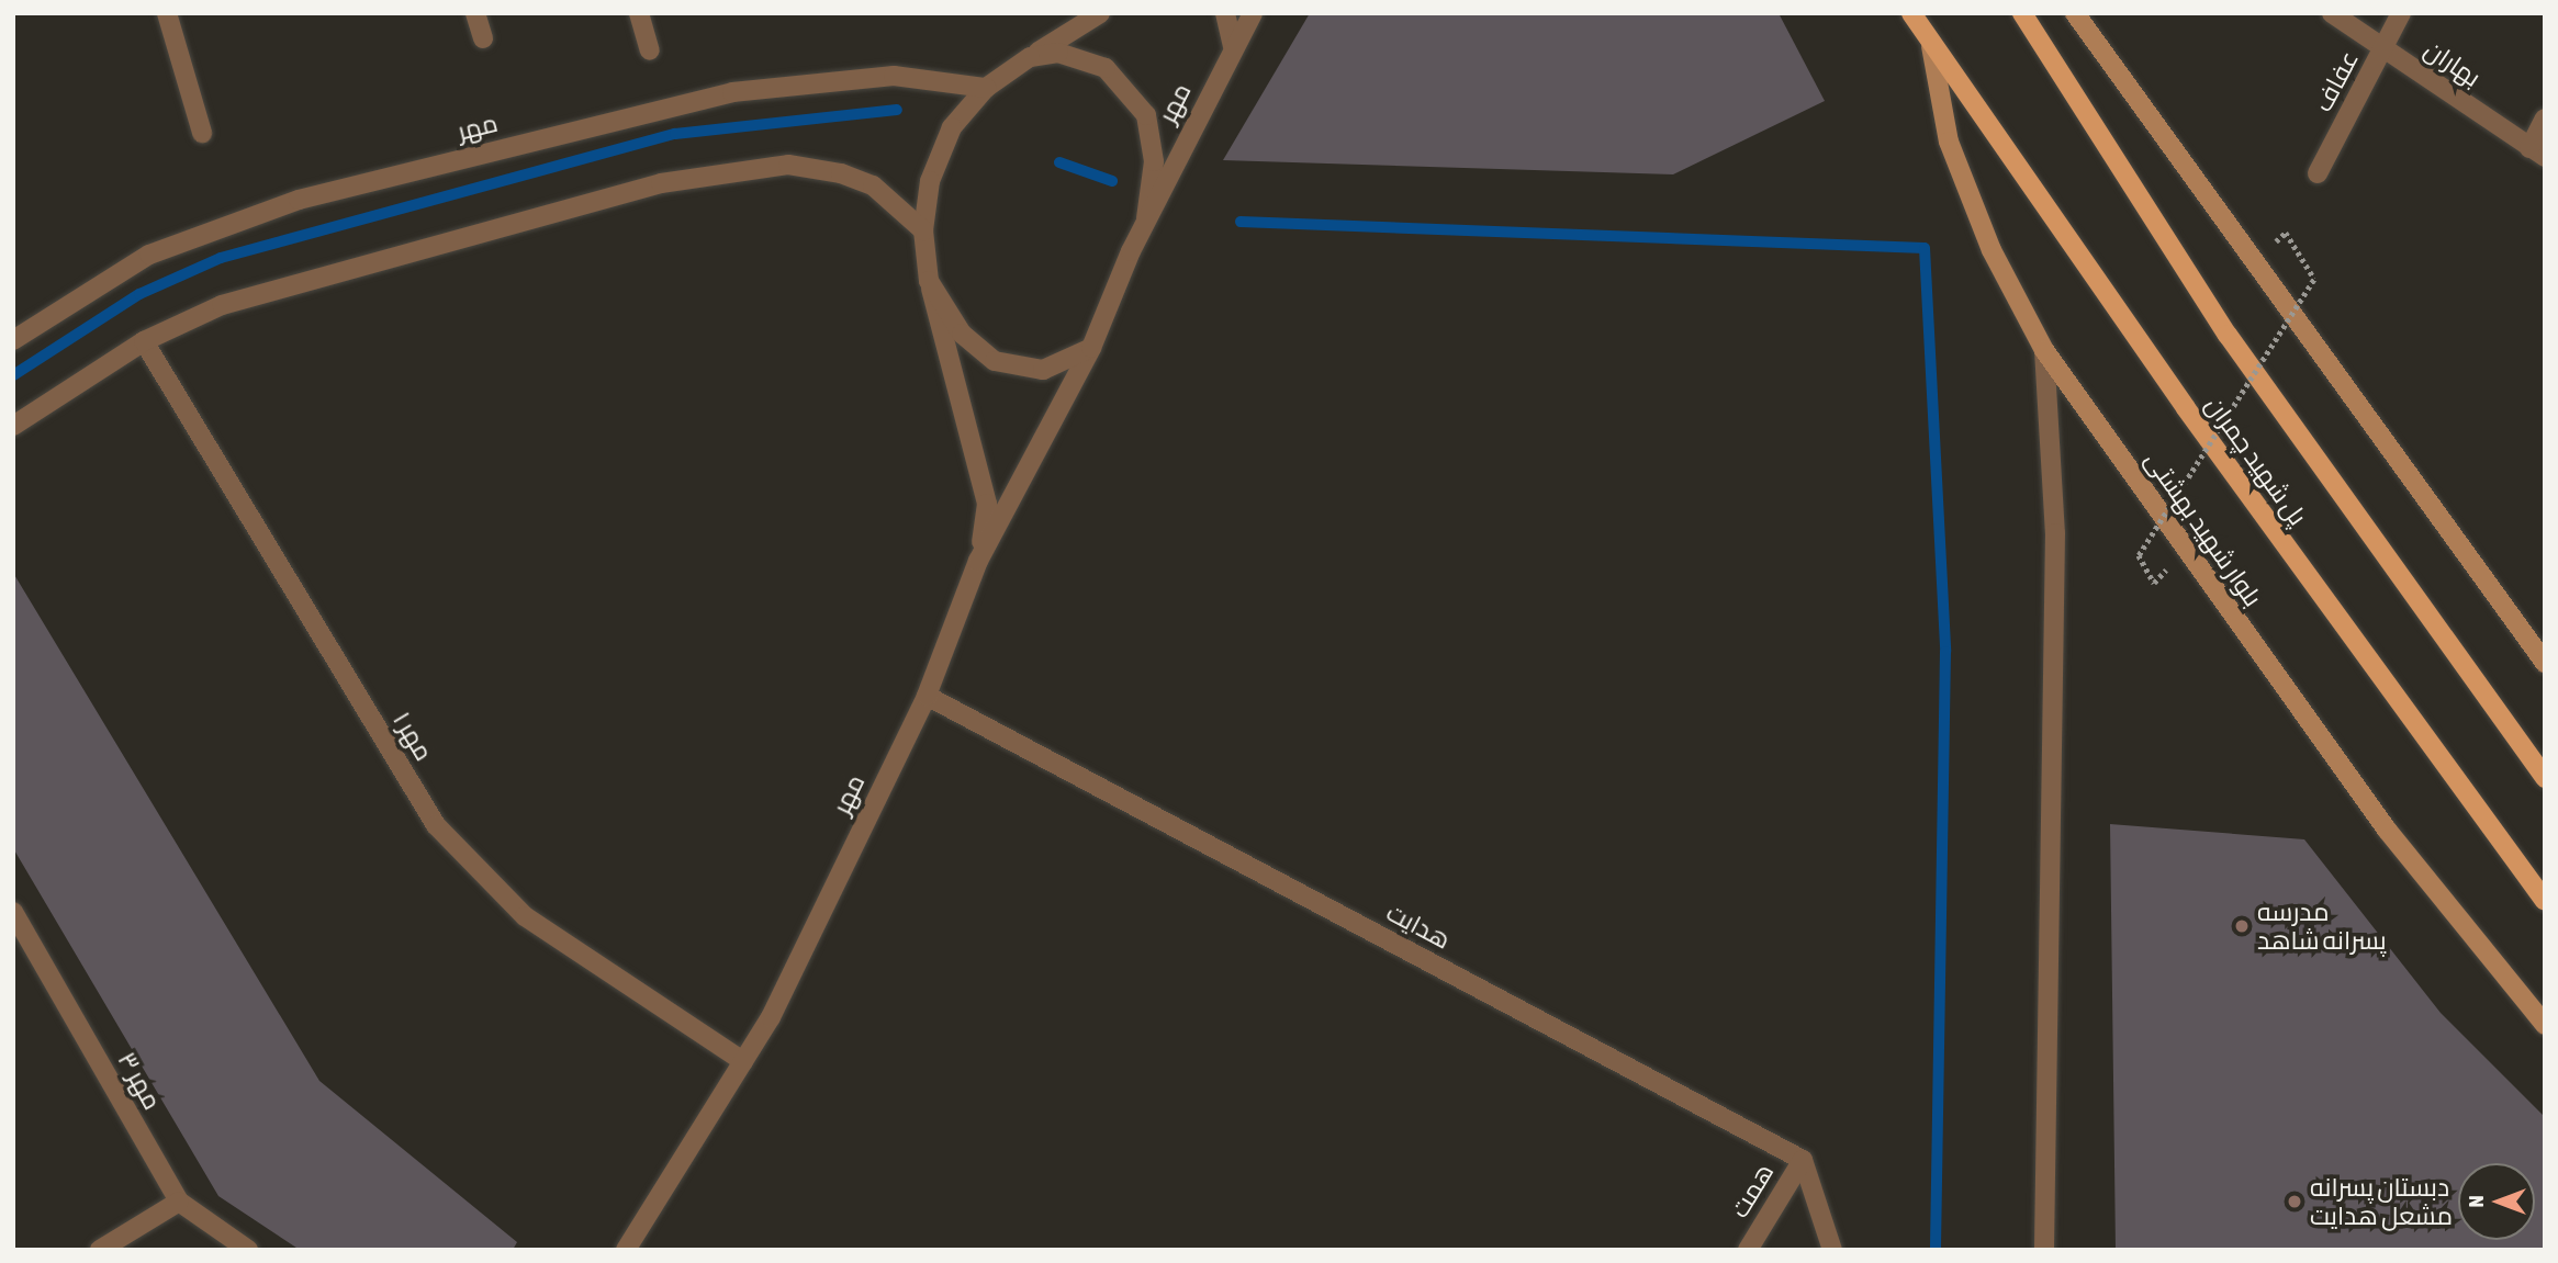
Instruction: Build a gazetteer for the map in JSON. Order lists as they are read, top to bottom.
{
  "streets": {
    "main road": ["پل شهید چمران", "بلوار شهید بهشتی"],
    "street": [
      "بهاران",
      "عفاف",
      "مهر",
      "مهر ۱",
      "هدایت",
      "مهر ۳",
      "همت"
    ]
  },
  "crossings": [
    ["بهاران", "عفاف"],
    ["مهر", "مهر ۱"],
    ["مهر", "هدایت"],
    ["پل شهید چمران", "بلوار شهید بهشتی"],
    ["هدایت", "همت"]
  ],
  "places": ["مدرسه پسرانه شاهد", "دبستان پسرانه مشعل هدایت"],
  "north": "left"
}
